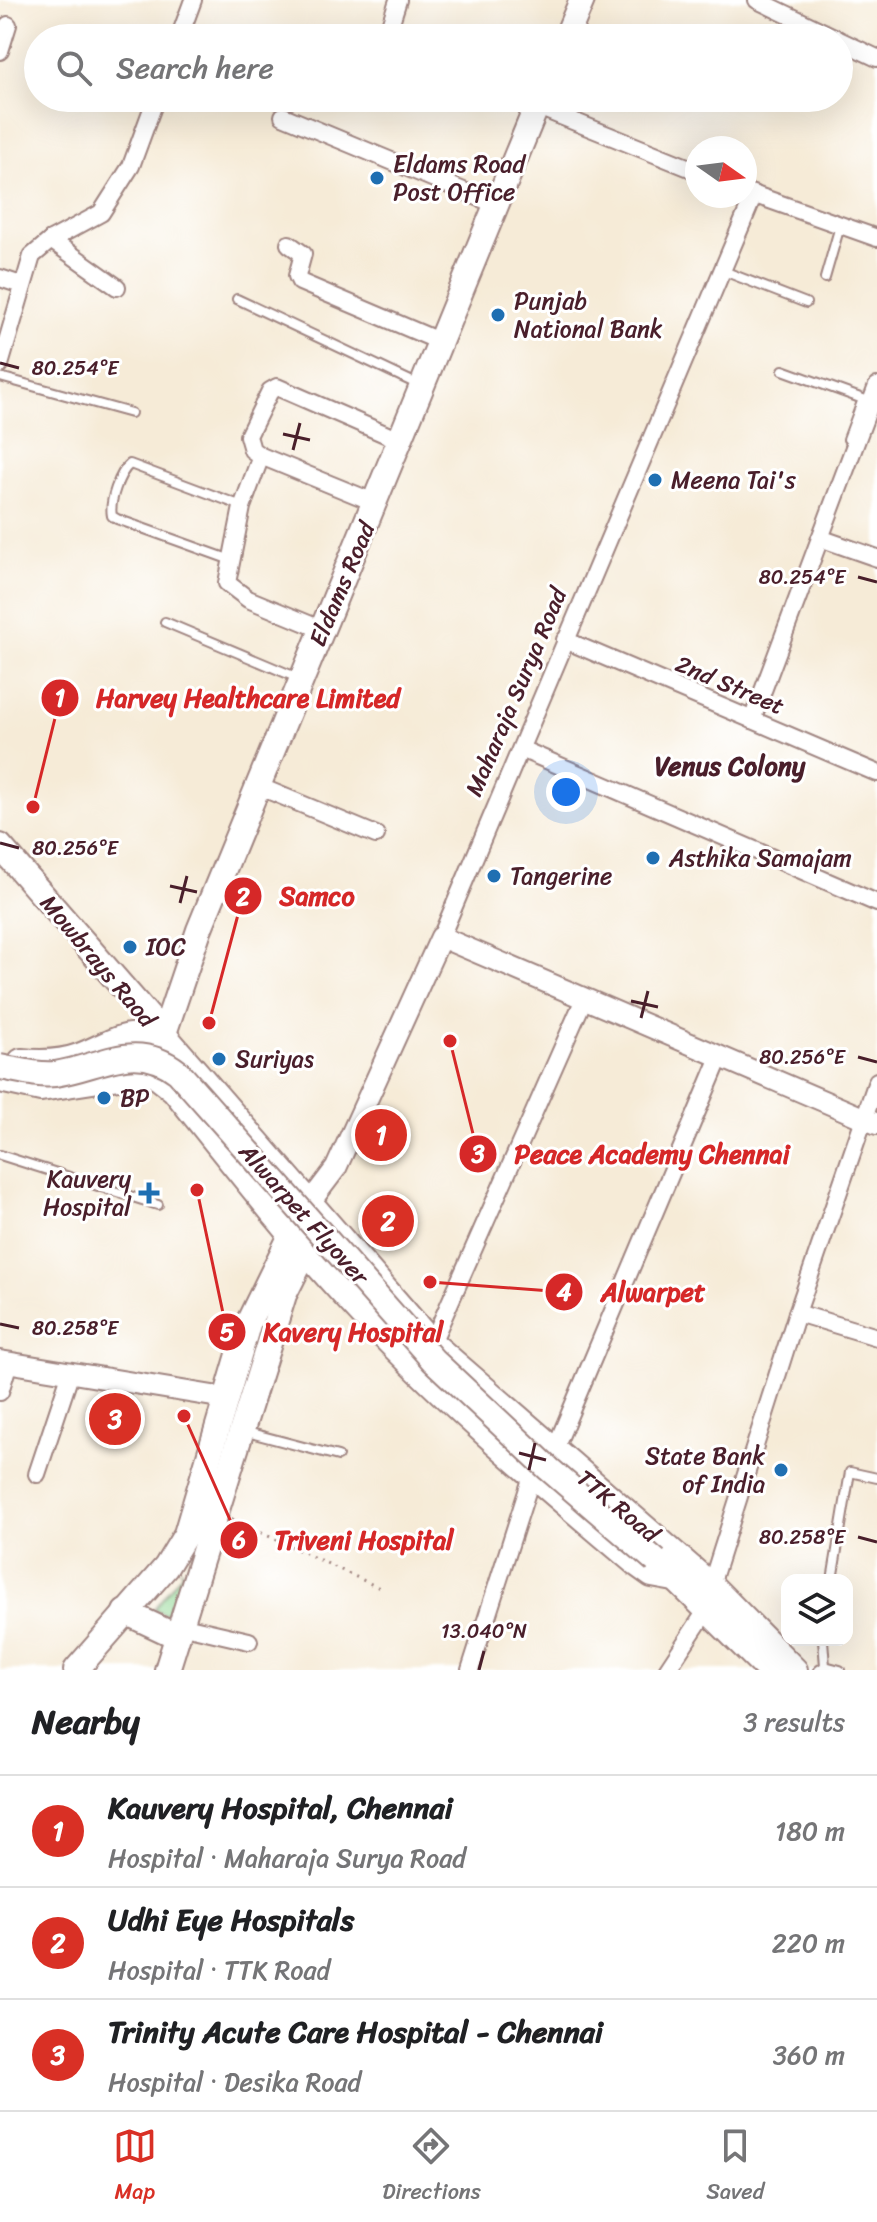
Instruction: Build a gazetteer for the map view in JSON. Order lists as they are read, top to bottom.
{
  "streets": {
    "main road": [
      "Eldams Road",
      "Mowbrays Raod",
      "Alwarpet Flyover",
      "TTK Road"
    ],
    "street": ["2nd Street", "Maharaja Surya Road"]
  },
  "crossings": [
    ["Eldams Road", "Mowbrays Raod"],
    ["2nd Street", "Maharaja Surya Road"],
    ["Maharaja Surya Road", "Mowbrays Raod"],
    ["Maharaja Surya Road", "TTK Road"],
    ["Mowbrays Raod", "TTK Road"],
    ["Alwarpet Flyover", "TTK Road"]
  ],
  "districts": ["Venus Colony"],
  "places": {
    "other": [
      "Eldams Road Post Office",
      "Punjab National Bank",
      "Meena Tai's",
      "Harvey Healthcare Limited",
      "Asthika Samajam",
      "Tangerine",
      "IOC",
      "Samco",
      "Peace Academy Chennai",
      "Suriyas",
      "BP",
      "Kavery Hospital",
      "Alwarpet",
      "Triveni Hospital",
      "State Bank of India"
    ],
    "health": ["Kauvery Hospital"]
  },
  "north": "right",
  "page": {
    "search": "Search here",
    "pins": ["1", "2", "3"],
    "heading": ["Nearby", "3 results"],
    "list": [
      {
        "mark": "1",
        "name": "Kauvery Hospital, Chennai",
        "note": "Hospital · Maharaja Surya Road",
        "value": "180 m"
      },
      {
        "mark": "2",
        "name": "Udhi Eye Hospitals",
        "note": "Hospital · TTK Road",
        "value": "220 m"
      },
      {
        "mark": "3",
        "name": "Trinity Acute Care Hospital - Chennai",
        "note": "Hospital · Desika Road",
        "value": "360 m"
      }
    ],
    "nav": ["Map", "Directions", "Saved"]
  },
  "coordinates": [
    "80.254°E",
    "80.256°E",
    "80.258°E",
    "13.040°N"
  ]
}
